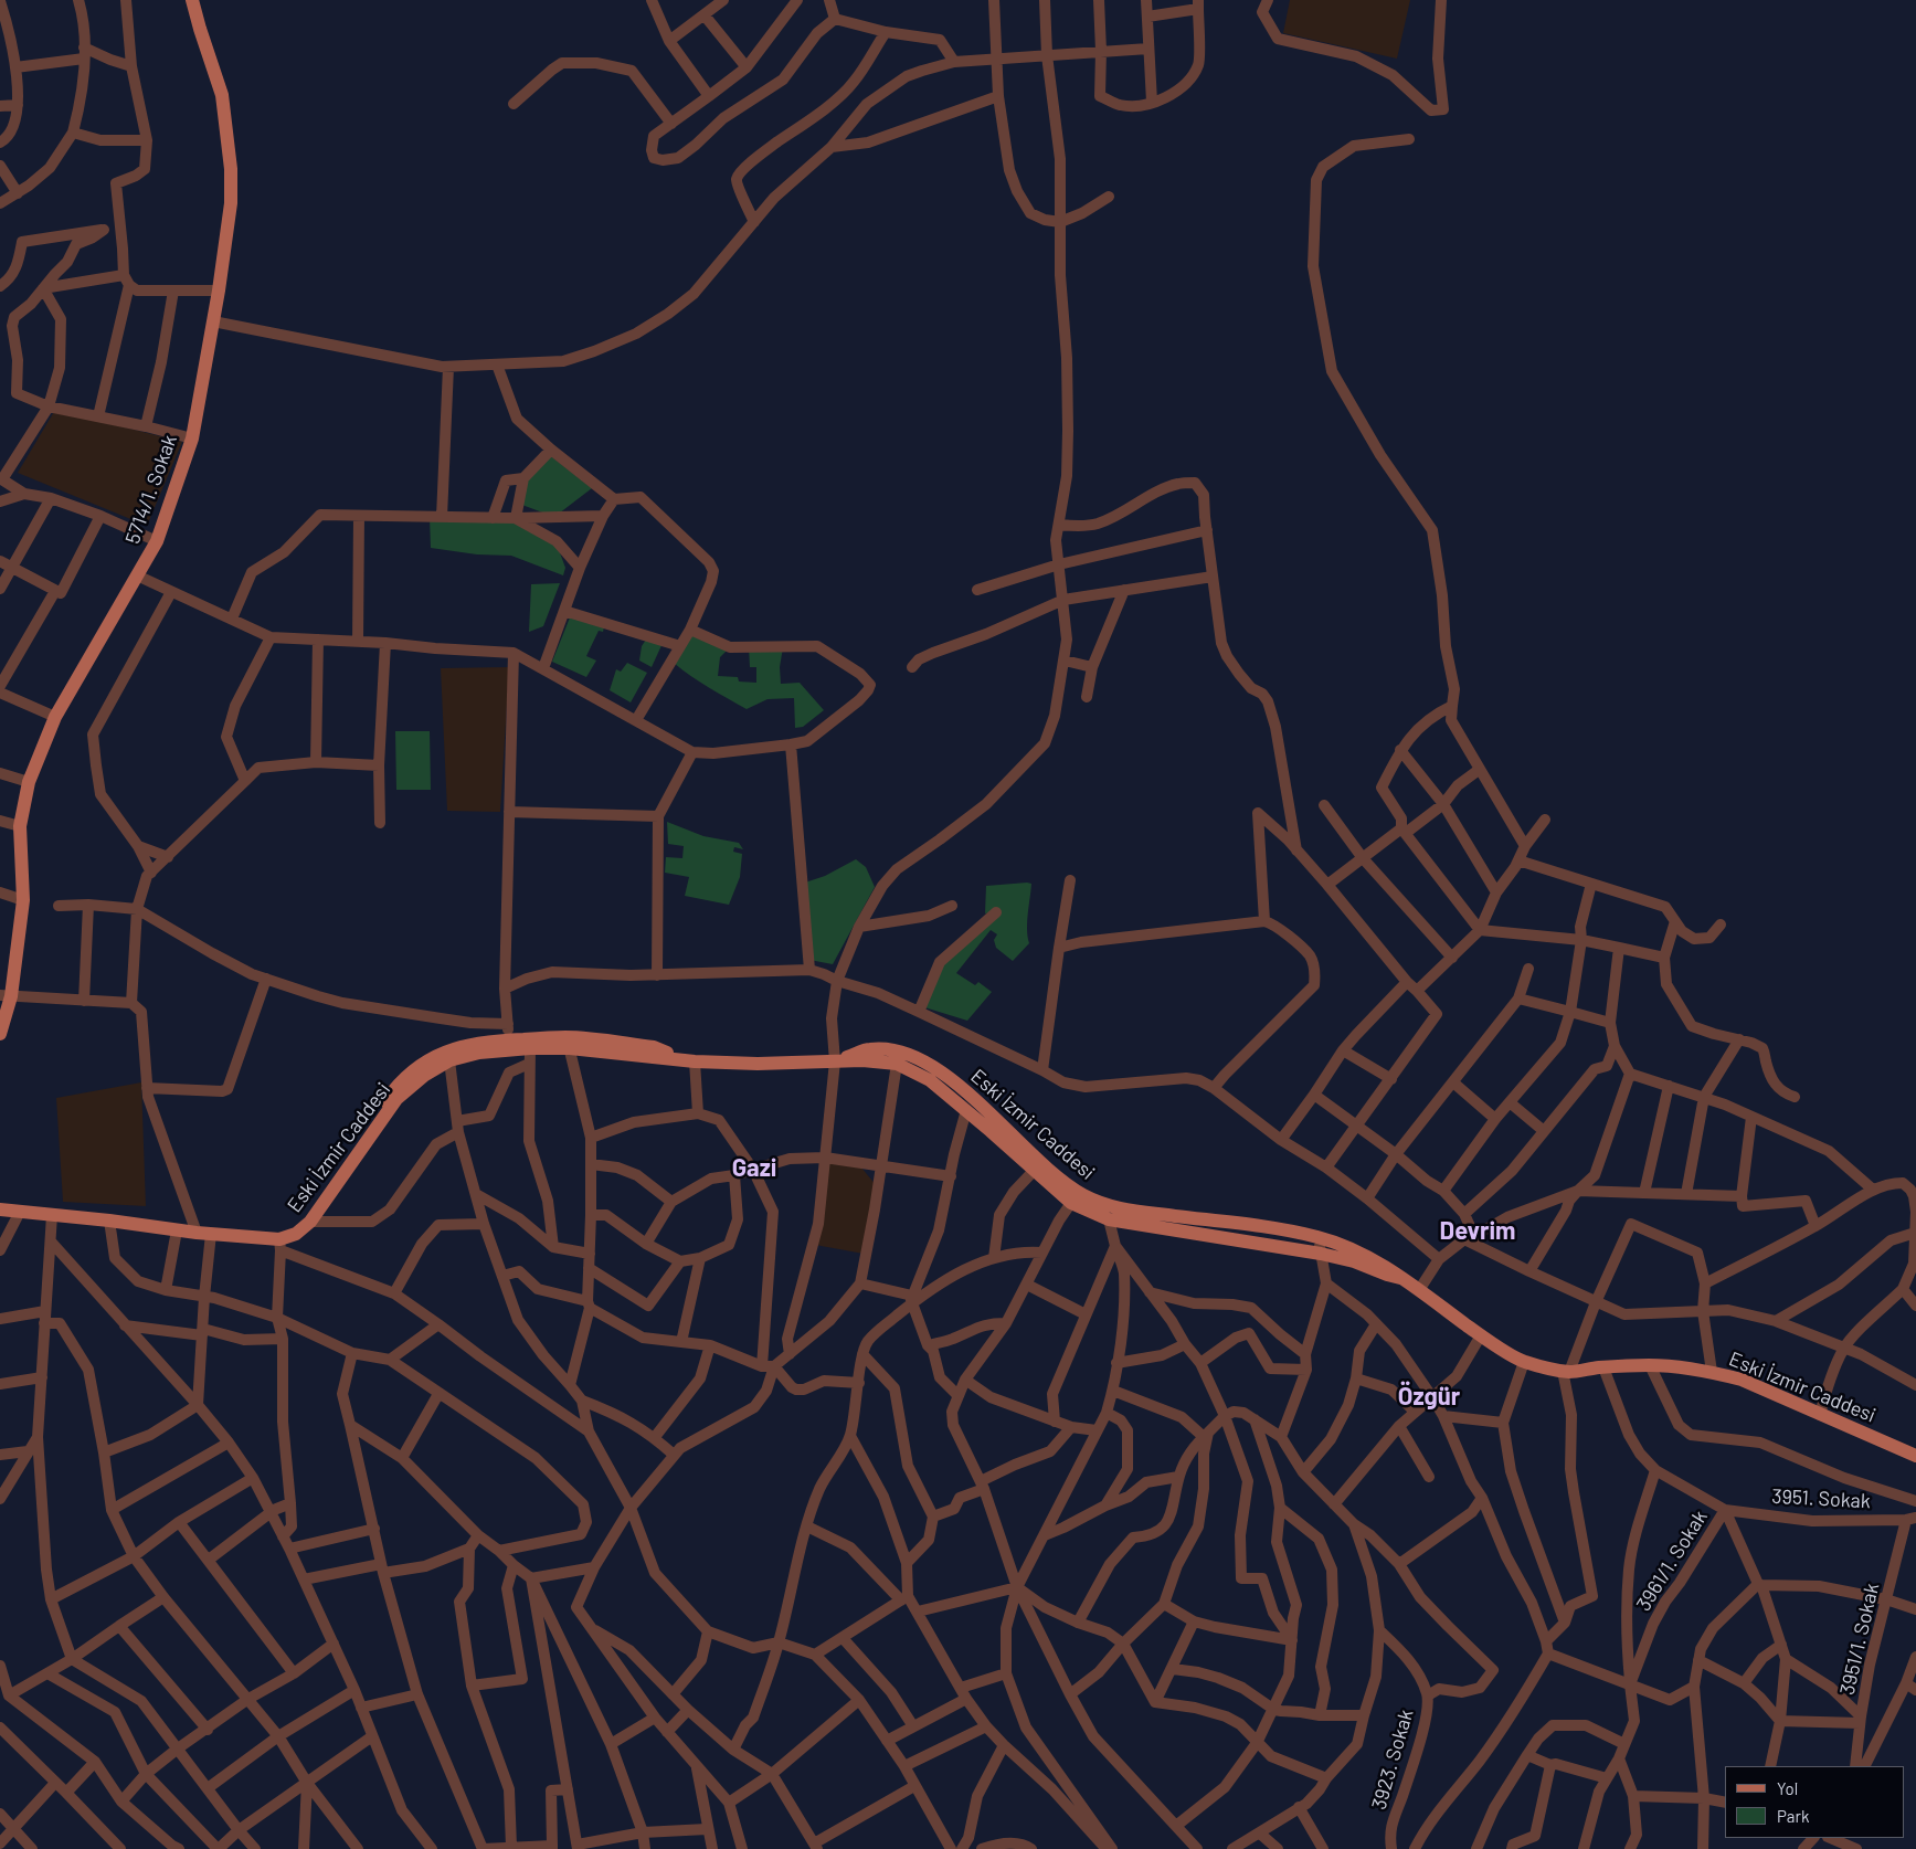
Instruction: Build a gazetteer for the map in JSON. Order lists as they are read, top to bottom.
{
  "streets": {
    "main road": ["5714/1. Sokak", "Eski İzmir Caddesi"],
    "street": [
      "3951. Sokak",
      "3961/1. Sokak",
      "3951/1. Sokak",
      "3923. Sokak"
    ]
  },
  "crossings": [
    ["3951. Sokak", "3961/1. Sokak"],
    ["3951. Sokak", "3951/1. Sokak"]
  ],
  "districts": ["Gazi", "Devrim", "Özgür"],
  "legend": ["Yol", "Park"]
}
